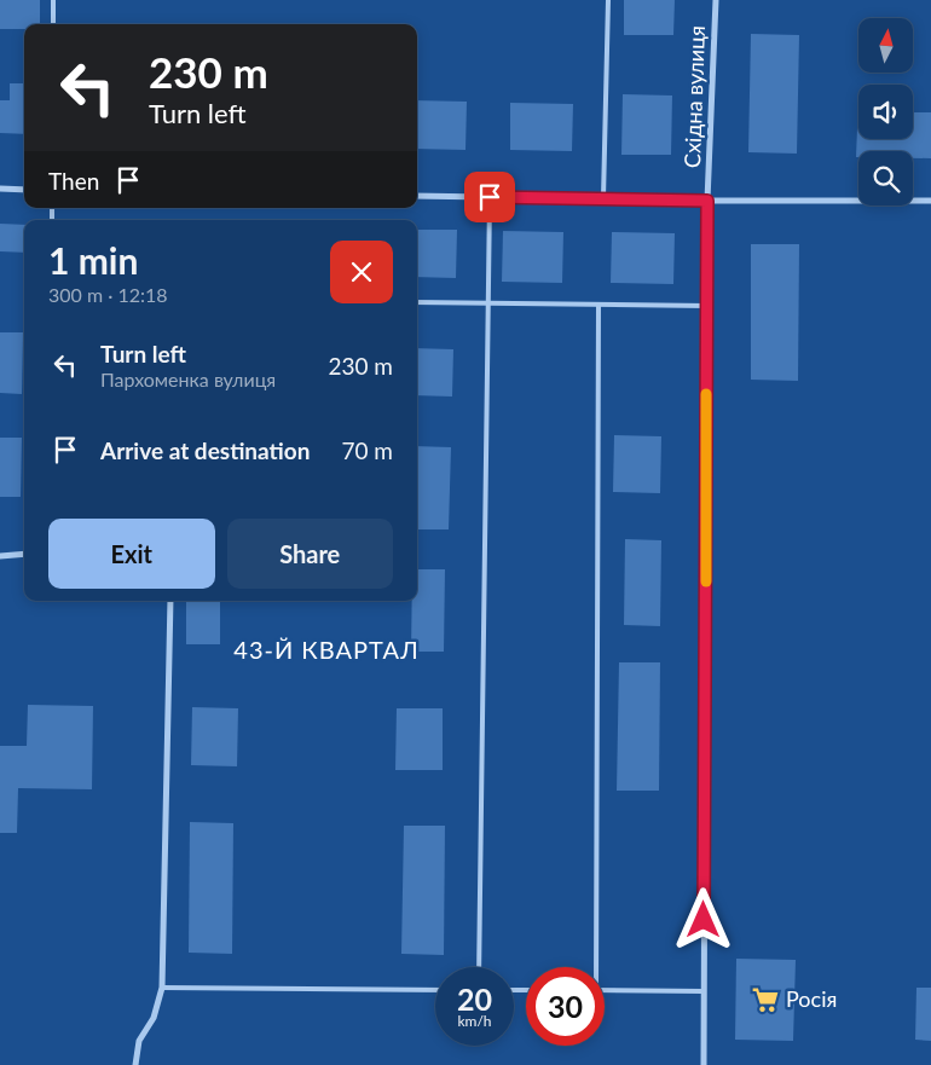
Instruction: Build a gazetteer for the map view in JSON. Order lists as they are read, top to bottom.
{
  "streets": {
    "street": ["Східна вулиця"]
  },
  "districts": ["43-Й КВАРТАЛ"],
  "places": {
    "supermarket": ["Росія"]
  },
  "north": "top",
  "page": {
    "turn": ["230 m", "Turn left"],
    "then": "Then",
    "heading": ["1 min", "300 m · 12:18"],
    "list": [
      {
        "name": "Turn left",
        "note": "Пархоменка вулиця",
        "value": "230 m"
      },
      {
        "name": "Arrive at destination",
        "value": "70 m"
      }
    ],
    "buttons": ["Exit", "Share"],
    "speed": "20 km/h",
    "limit": "30"
  }
}
